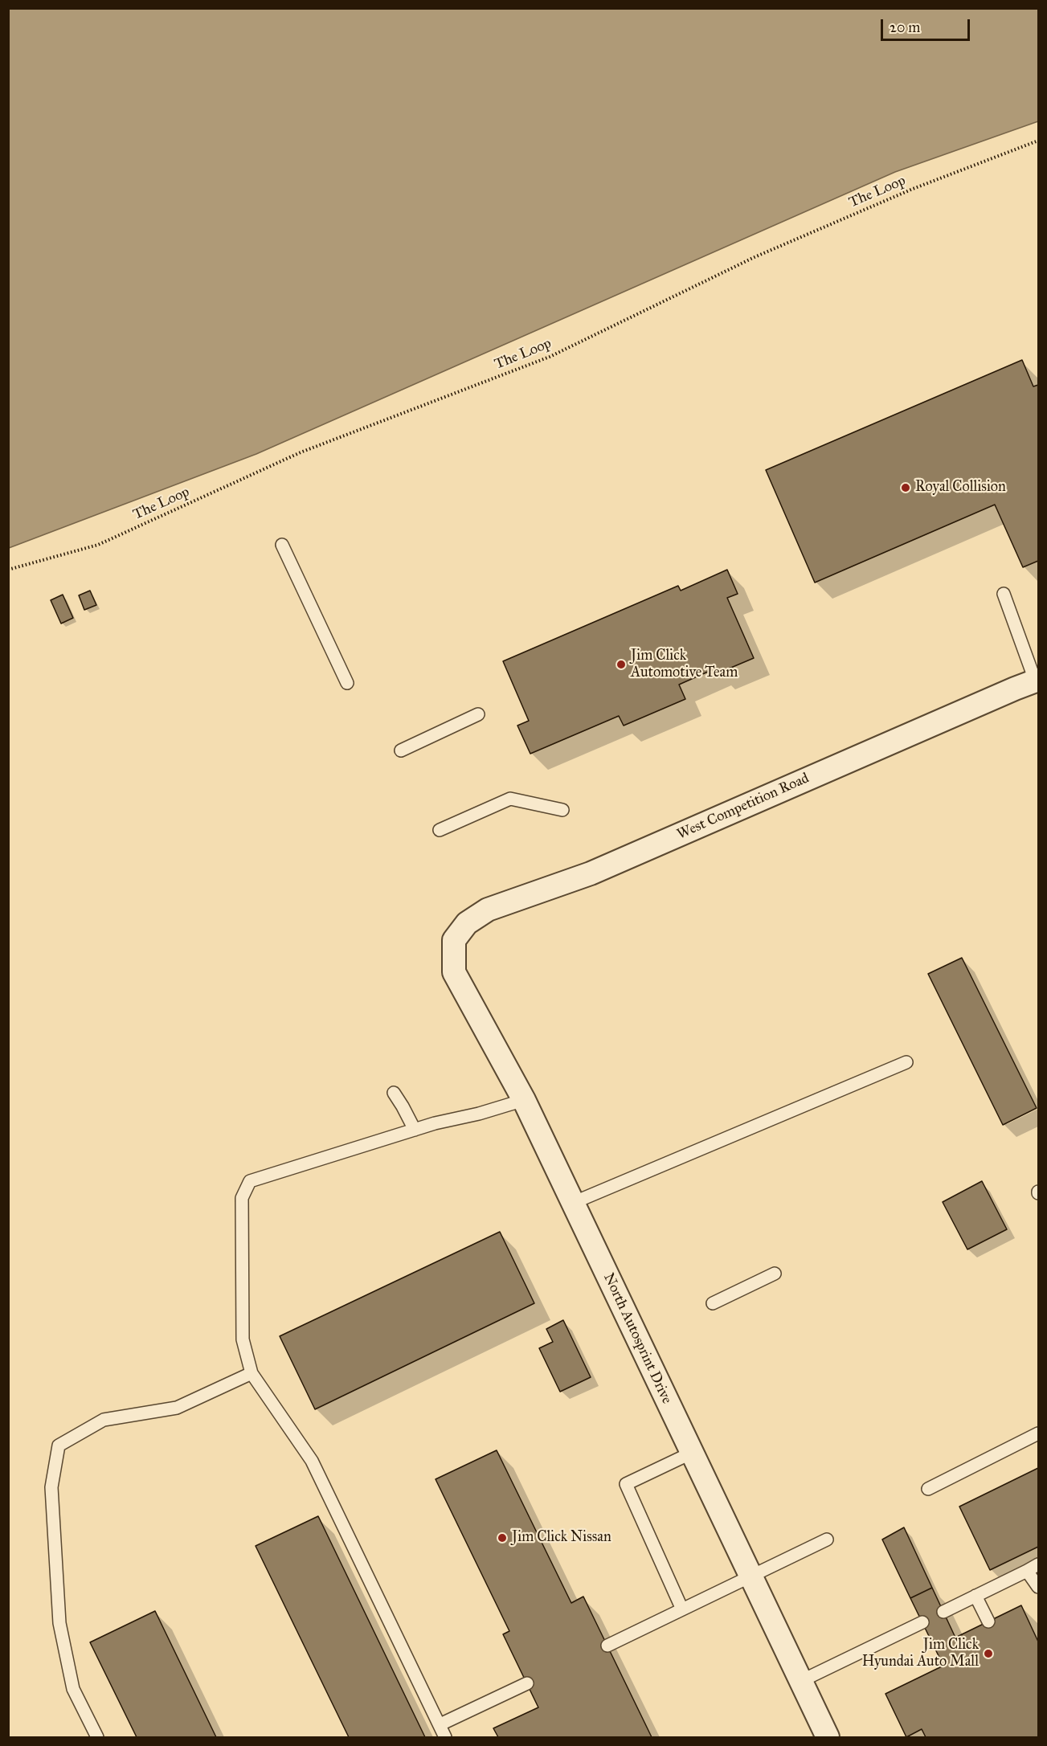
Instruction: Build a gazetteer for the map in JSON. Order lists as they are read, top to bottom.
{
  "streets": {
    "street": ["West Competition Road", "North Autosprint Drive"],
    "path": ["The Loop"]
  },
  "crossings": [
    ["West Competition Road", "North Autosprint Drive"]
  ],
  "places": [
    "Royal Collision",
    "Jim Click Automotive Team",
    "Jim Click Nissan",
    "Jim Click Hyundai Auto Mall"
  ],
  "scale_bar": "20 m"
}
